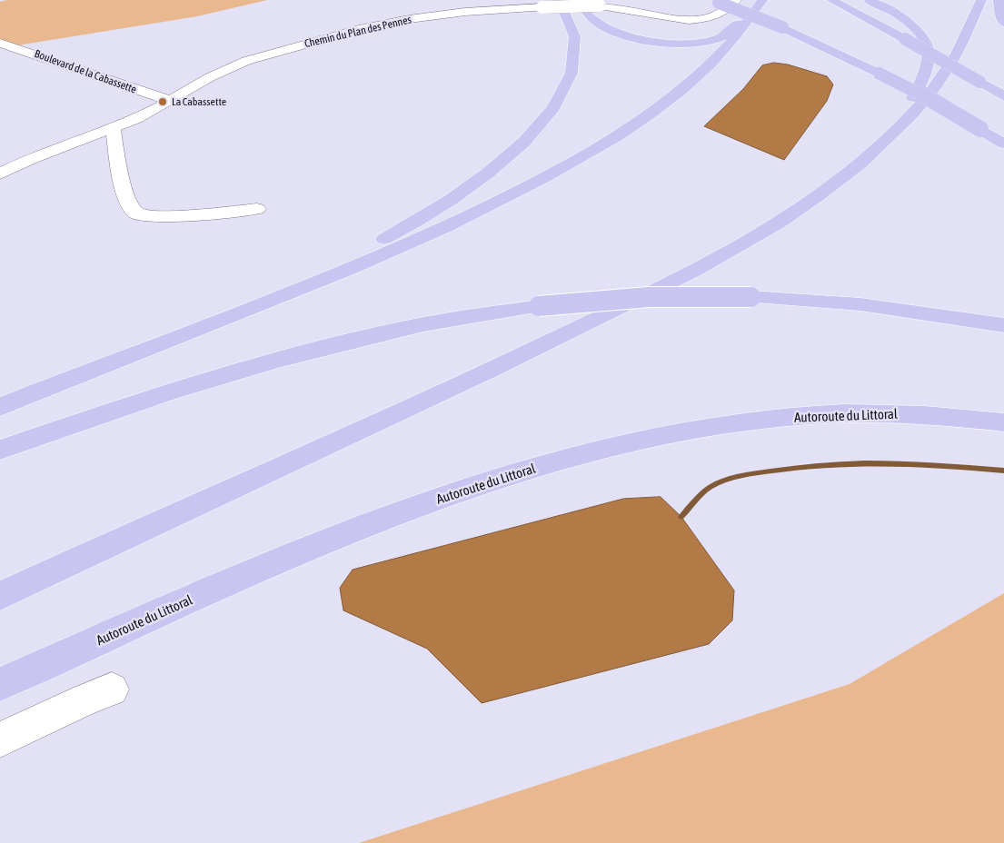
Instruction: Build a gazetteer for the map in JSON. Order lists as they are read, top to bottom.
{
  "streets": {
    "highway": ["Autoroute du Littoral"],
    "street": ["Chemin du Plan des Pennes", "Boulevard de la Cabassette"]
  },
  "crossings": [
    ["Chemin du Plan des Pennes", "Boulevard de la Cabassette"]
  ],
  "places": ["La Cabassette"]
}
